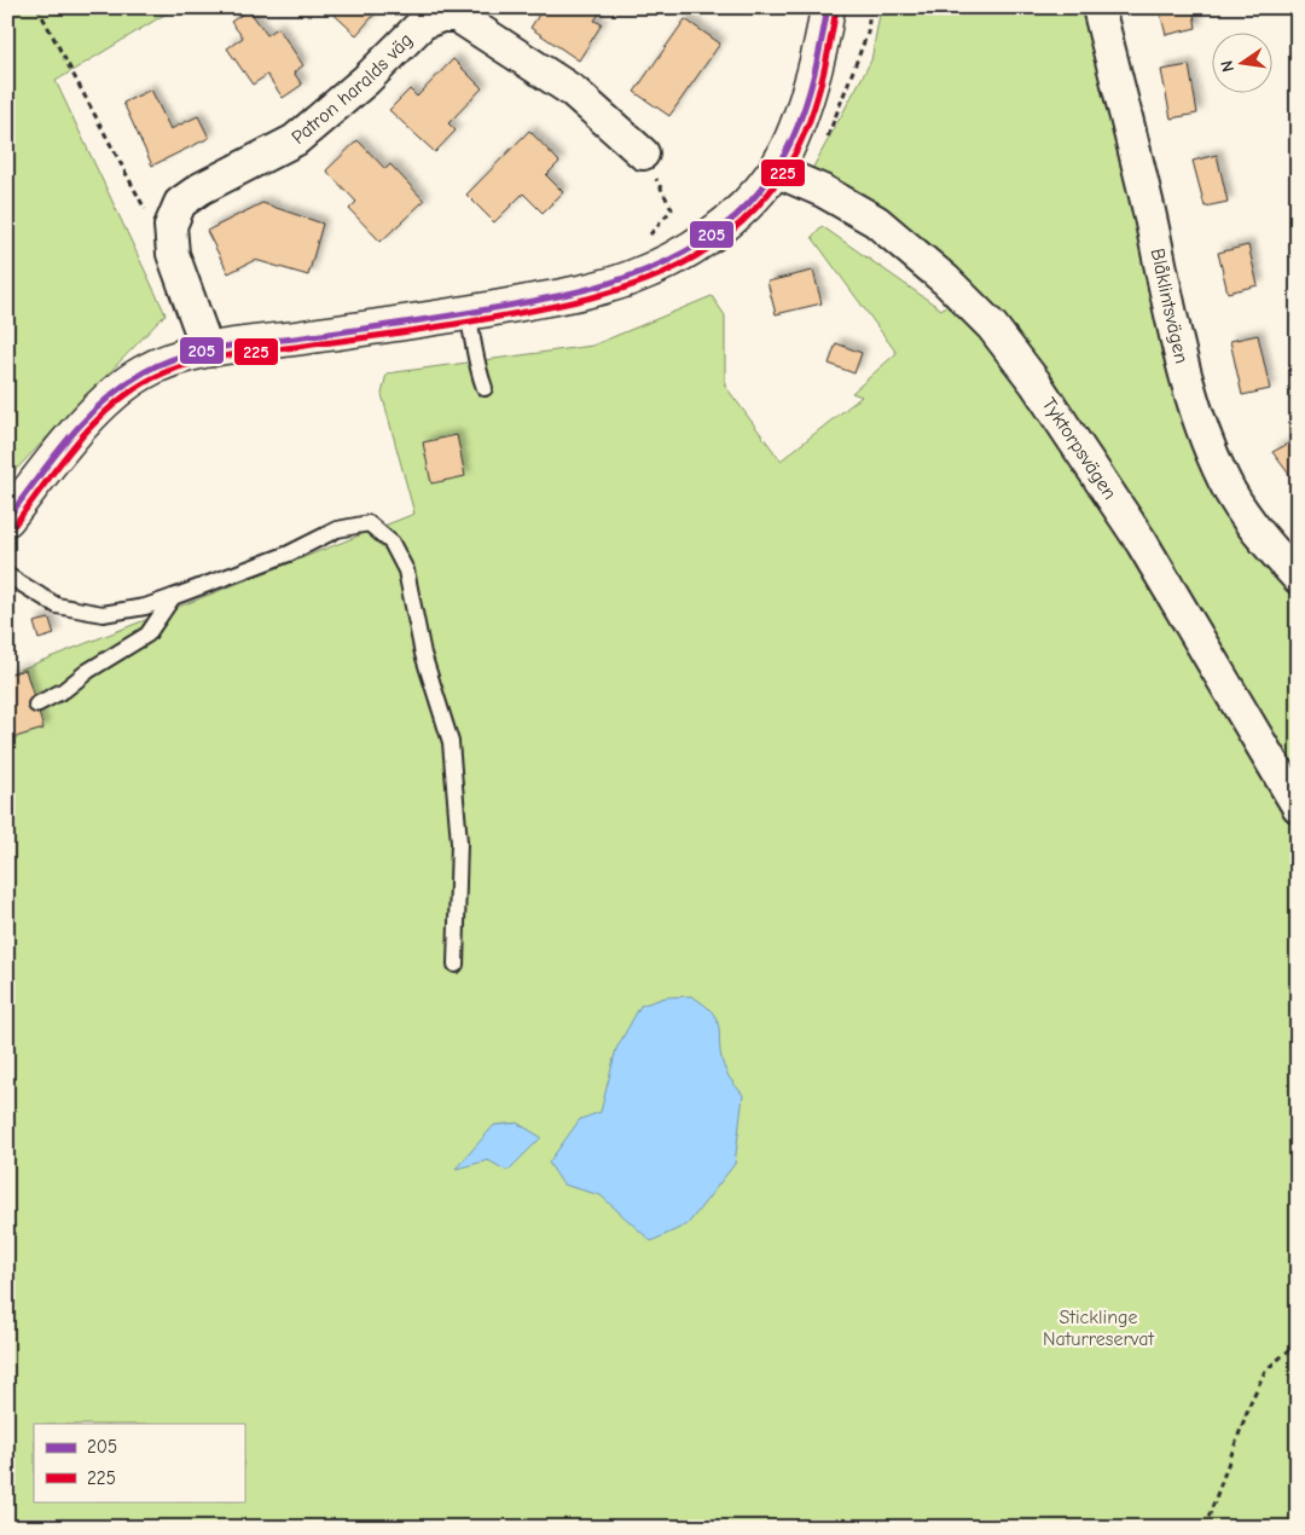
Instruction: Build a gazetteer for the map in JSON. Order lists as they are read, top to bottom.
{
  "streets": {
    "street": ["Patron haralds väg", "Blåklintsvägen", "Tyktorpsvägen"]
  },
  "parks": ["Sticklinge Naturreservat"],
  "lines": ["transit line 205", "transit line 225"],
  "legend": ["205", "225"],
  "north": "left"
}
